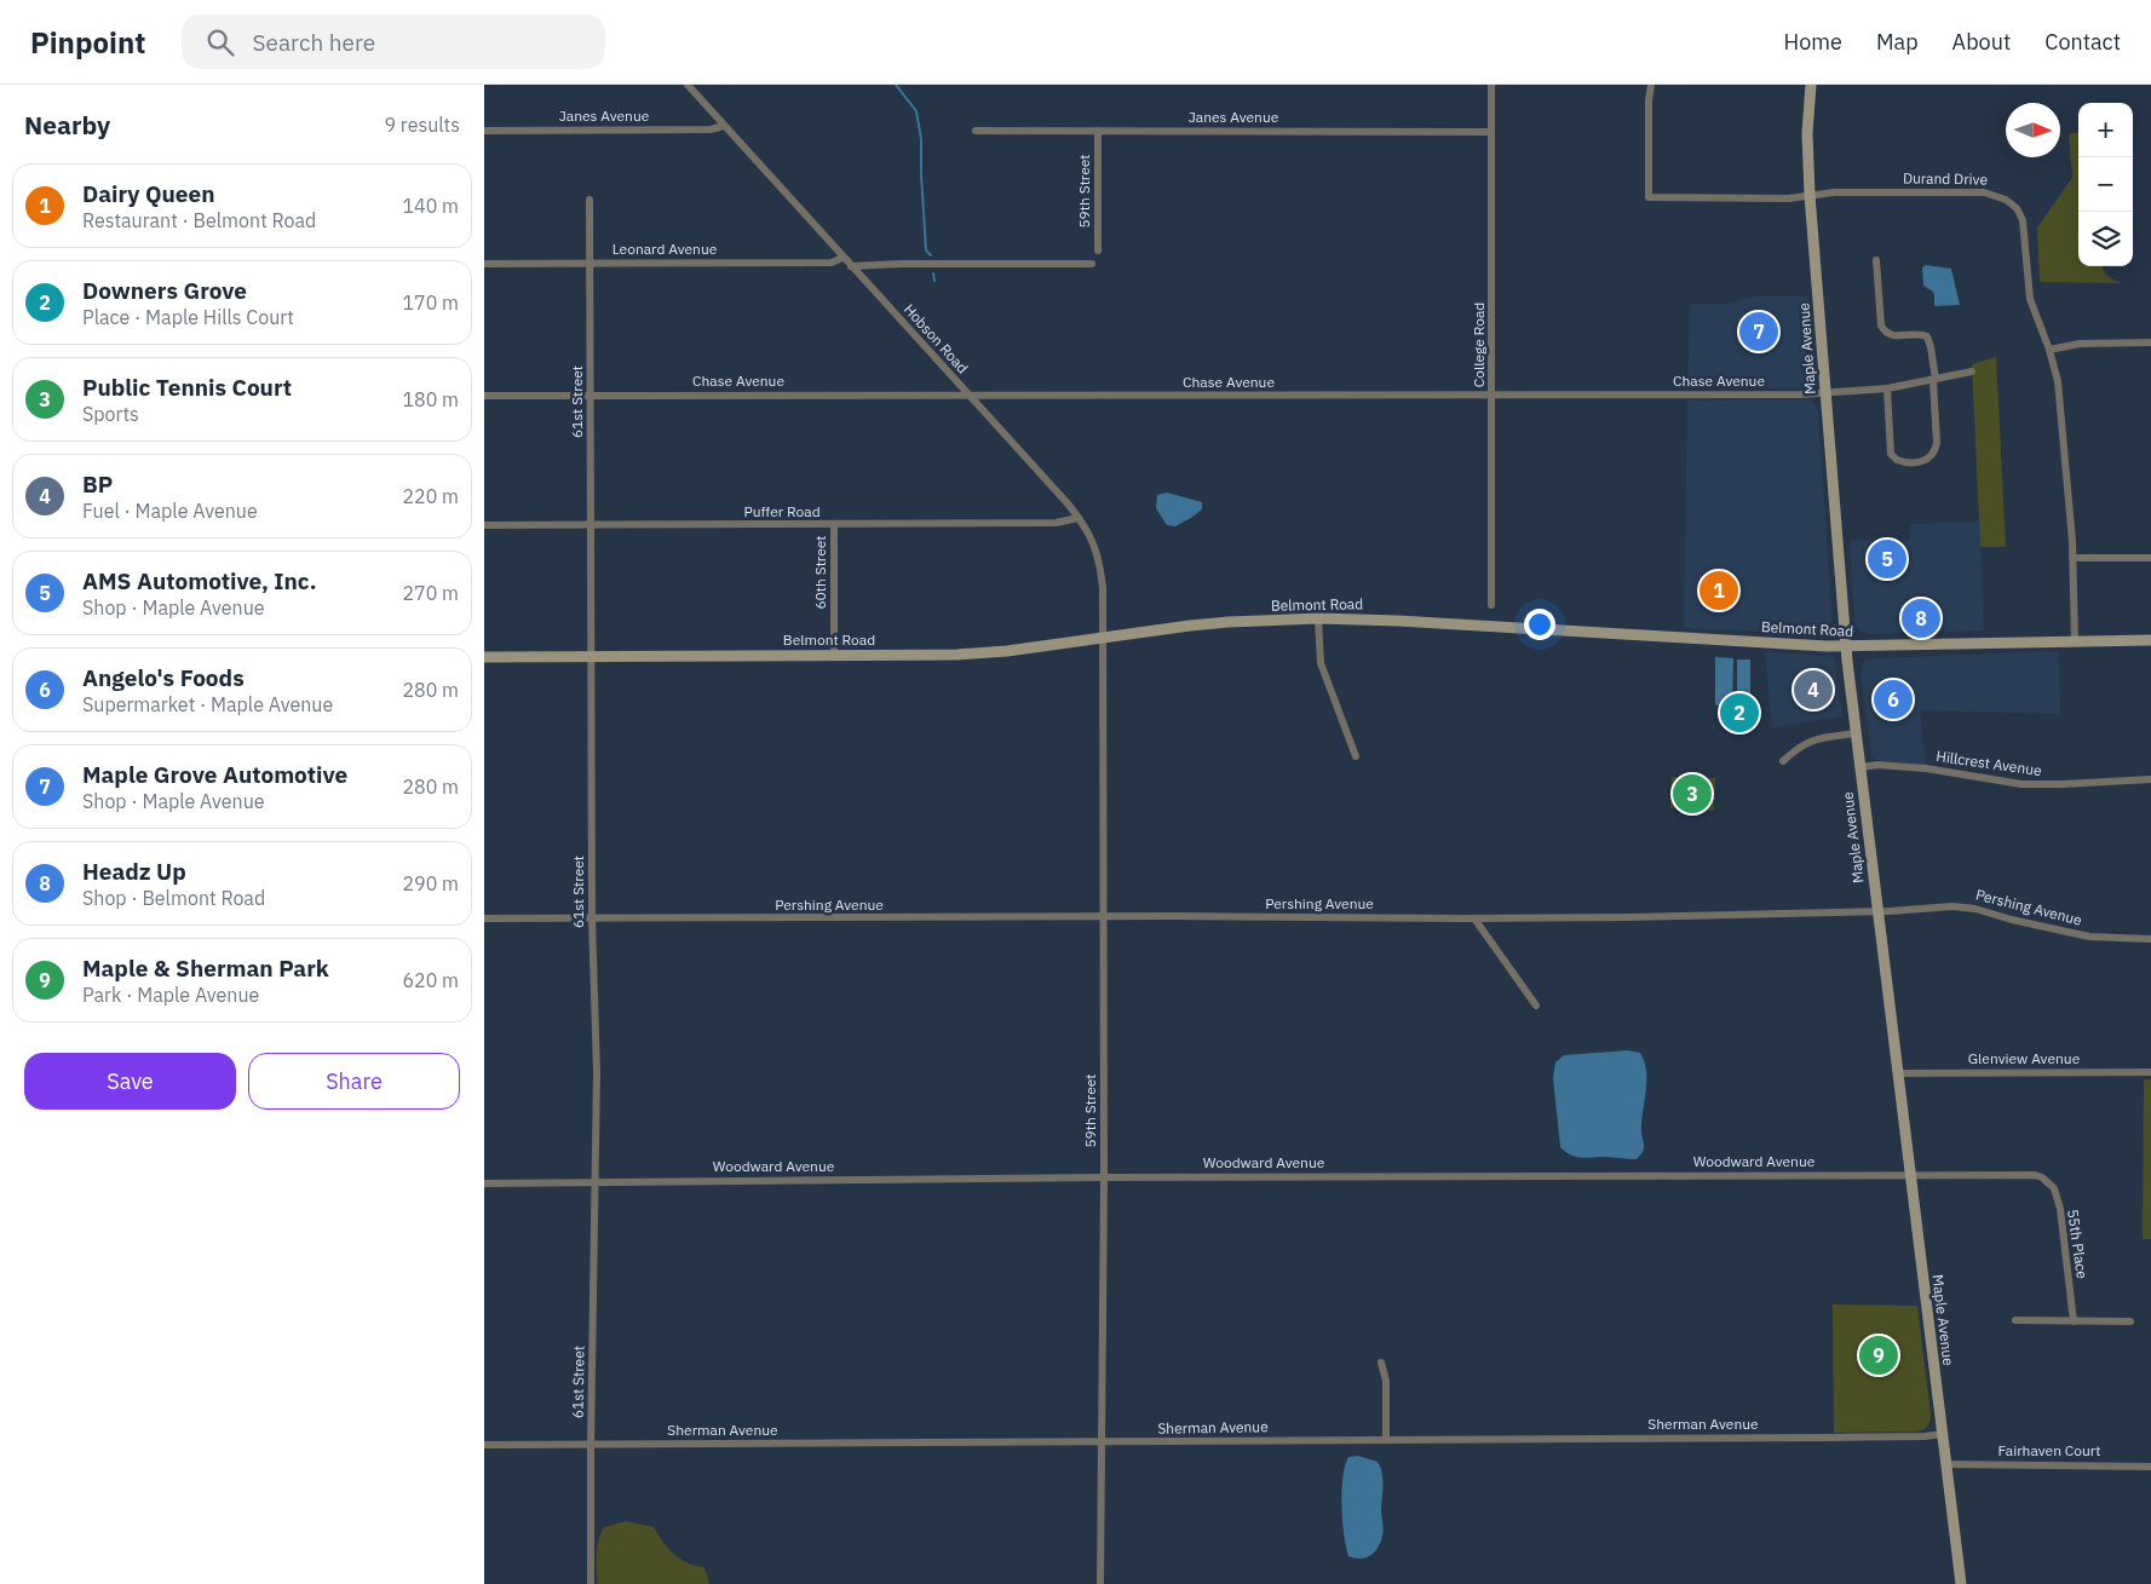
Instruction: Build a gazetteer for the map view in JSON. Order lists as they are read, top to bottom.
{
  "streets": {
    "main road": ["Maple Avenue", "Belmont Road"],
    "street": [
      "Janes Avenue",
      "Durand Drive",
      "59th Street",
      "Leonard Avenue",
      "Hobson Road",
      "College Road",
      "Chase Avenue",
      "61st Street",
      "Puffer Road",
      "60th Street",
      "Hillcrest Avenue",
      "Pershing Avenue",
      "Glenview Avenue",
      "Woodward Avenue",
      "55th Place",
      "Sherman Avenue",
      "Fairhaven Court"
    ]
  },
  "crossings": [
    ["Janes Avenue", "59th Street"],
    ["Janes Avenue", "Hobson Road"],
    ["Janes Avenue", "College Road"],
    ["Durand Drive", "Maple Avenue"],
    ["Durand Drive", "Belmont Road"],
    ["59th Street", "Hobson Road"],
    ["59th Street", "Belmont Road"],
    ["59th Street", "Pershing Avenue"],
    ["59th Street", "Woodward Avenue"],
    ["59th Street", "Sherman Avenue"],
    ["Leonard Avenue", "Hobson Road"],
    ["Leonard Avenue", "61st Street"],
    ["Hobson Road", "Chase Avenue"],
    ["Hobson Road", "Puffer Road"],
    ["Hobson Road", "Belmont Road"],
    ["College Road", "Chase Avenue"],
    ["Maple Avenue", "Chase Avenue"],
    ["Maple Avenue", "Belmont Road"],
    ["Maple Avenue", "Hillcrest Avenue"],
    ["Maple Avenue", "Pershing Avenue"],
    ["Maple Avenue", "Glenview Avenue"],
    ["Maple Avenue", "Woodward Avenue"],
    ["Maple Avenue", "Sherman Avenue"],
    ["Maple Avenue", "Fairhaven Court"],
    ["Chase Avenue", "61st Street"],
    ["61st Street", "Puffer Road"],
    ["61st Street", "Belmont Road"],
    ["61st Street", "Pershing Avenue"],
    ["61st Street", "Woodward Avenue"],
    ["61st Street", "Sherman Avenue"],
    ["Puffer Road", "60th Street"],
    ["60th Street", "Belmont Road"],
    ["Woodward Avenue", "55th Place"]
  ],
  "north": "right",
  "page": {
    "header": "Pinpoint",
    "search": "Search here",
    "nav": [
      "Home",
      "Map",
      "About",
      "Contact"
    ],
    "heading": ["Nearby", "9 results"],
    "map_buttons": ["+", "−"],
    "list": [
      {
        "mark": "1",
        "name": "Dairy Queen",
        "note": "Restaurant · Belmont Road",
        "value": "140 m"
      },
      {
        "mark": "2",
        "name": "Downers Grove",
        "note": "Place · Maple Hills Court",
        "value": "170 m"
      },
      {
        "mark": "3",
        "name": "Public Tennis Court",
        "note": "Sports",
        "value": "180 m"
      },
      {
        "mark": "4",
        "name": "BP",
        "note": "Fuel · Maple Avenue",
        "value": "220 m"
      },
      {
        "mark": "5",
        "name": "AMS Automotive, Inc.",
        "note": "Shop · Maple Avenue",
        "value": "270 m"
      },
      {
        "mark": "6",
        "name": "Angelo's Foods",
        "note": "Supermarket · Maple Avenue",
        "value": "280 m"
      },
      {
        "mark": "7",
        "name": "Maple Grove Automotive",
        "note": "Shop · Maple Avenue",
        "value": "280 m"
      },
      {
        "mark": "8",
        "name": "Headz Up",
        "note": "Shop · Belmont Road",
        "value": "290 m"
      },
      {
        "mark": "9",
        "name": "Maple & Sherman Park",
        "note": "Park · Maple Avenue",
        "value": "620 m"
      }
    ],
    "pins": [
      "7",
      "5",
      "1",
      "8",
      "4",
      "6",
      "2",
      "3",
      "9"
    ],
    "buttons": ["Save", "Share"]
  }
}
